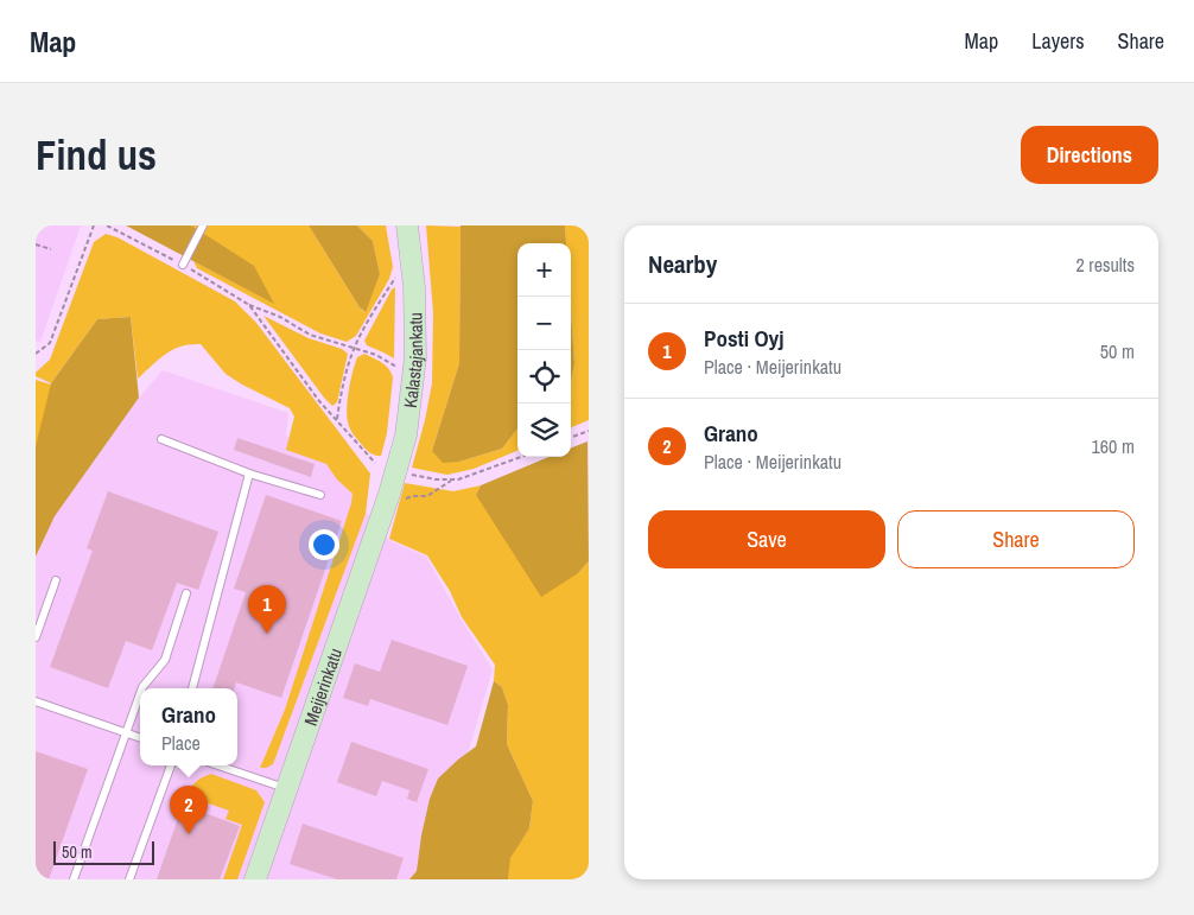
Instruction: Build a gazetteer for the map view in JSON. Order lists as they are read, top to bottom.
{
  "streets": {
    "street": ["Kalastajankatu", "Meijerinkatu"]
  },
  "crossings": [
    ["Kalastajankatu", "Meijerinkatu"]
  ],
  "scale_bar": "50 m",
  "page": {
    "header": "Map",
    "nav": ["Map", "Layers", "Share"],
    "buttons": [
      "Directions",
      ["Save", "Share"]
    ],
    "title": "Find us",
    "heading": ["Nearby", "2 results"],
    "map_buttons": ["+", "−"],
    "list": [
      {
        "mark": "1",
        "name": "Posti Oyj",
        "note": "Place · Meijerinkatu",
        "value": "50 m"
      },
      {
        "mark": "2",
        "name": "Grano",
        "note": "Place · Meijerinkatu",
        "value": "160 m"
      }
    ],
    "pins": ["1", "2"],
    "popup": ["Grano", "Place"],
    "scale": "50 m"
  }
}
